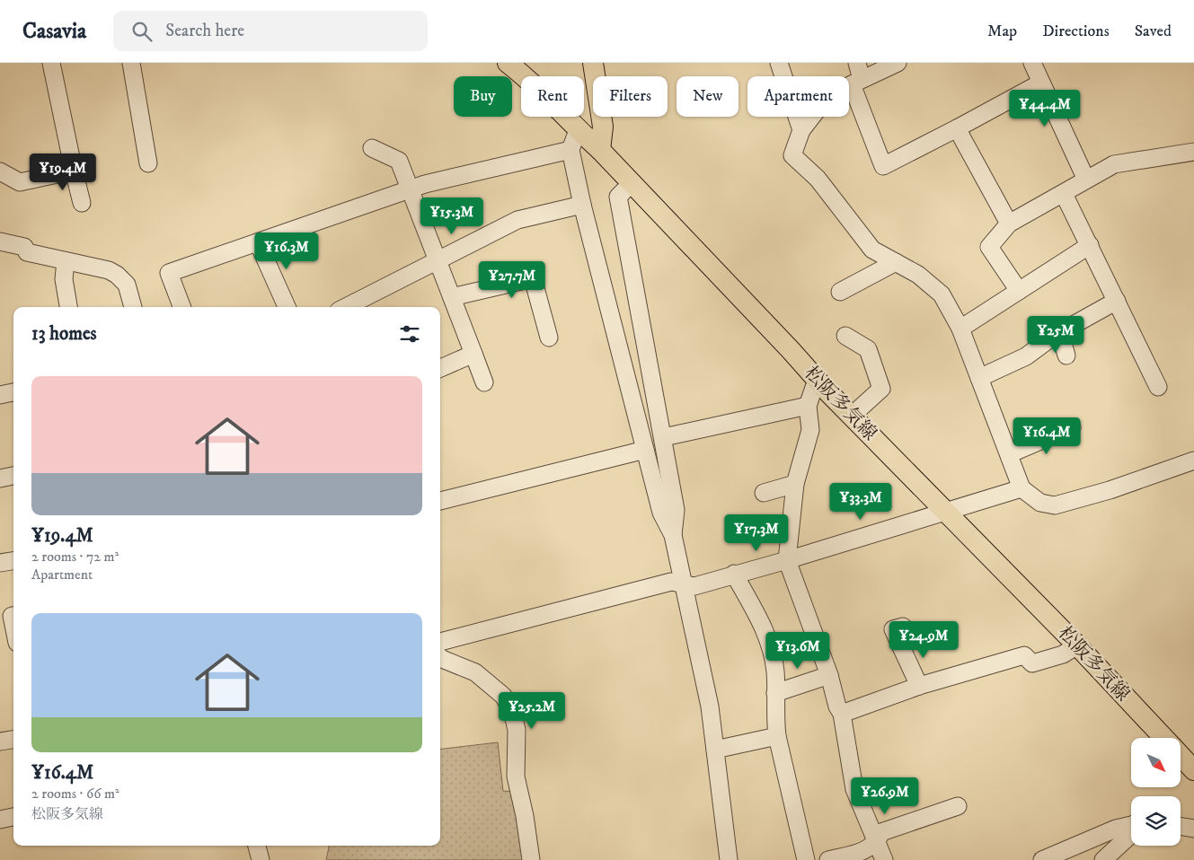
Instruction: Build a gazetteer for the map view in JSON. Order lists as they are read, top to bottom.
{
  "streets": {
    "main road": ["松阪多気線"]
  },
  "north": "bottom right",
  "page": {
    "header": "Casavia",
    "search": "Search here",
    "nav": ["Map", "Directions", "Saved"],
    "chip": [
      "Buy",
      "Rent",
      "Filters",
      "New",
      "Apartment"
    ],
    "price": [
      "¥44.4M",
      "¥19.4M",
      "¥15.3M",
      "¥16.3M",
      "¥27.7M",
      "¥25M",
      "¥16.4M",
      "¥33.3M",
      "¥17.3M",
      "¥24.9M",
      "¥13.6M",
      "¥25.2M",
      "¥26.9M"
    ],
    "heading": "13 homes",
    "list": [
      {
        "name": "¥19.4M",
        "note": "2 rooms · 72 m² · Apartment"
      },
      {
        "name": "¥16.4M",
        "note": "2 rooms · 66 m² · 松阪多気線"
      }
    ]
  }
}
